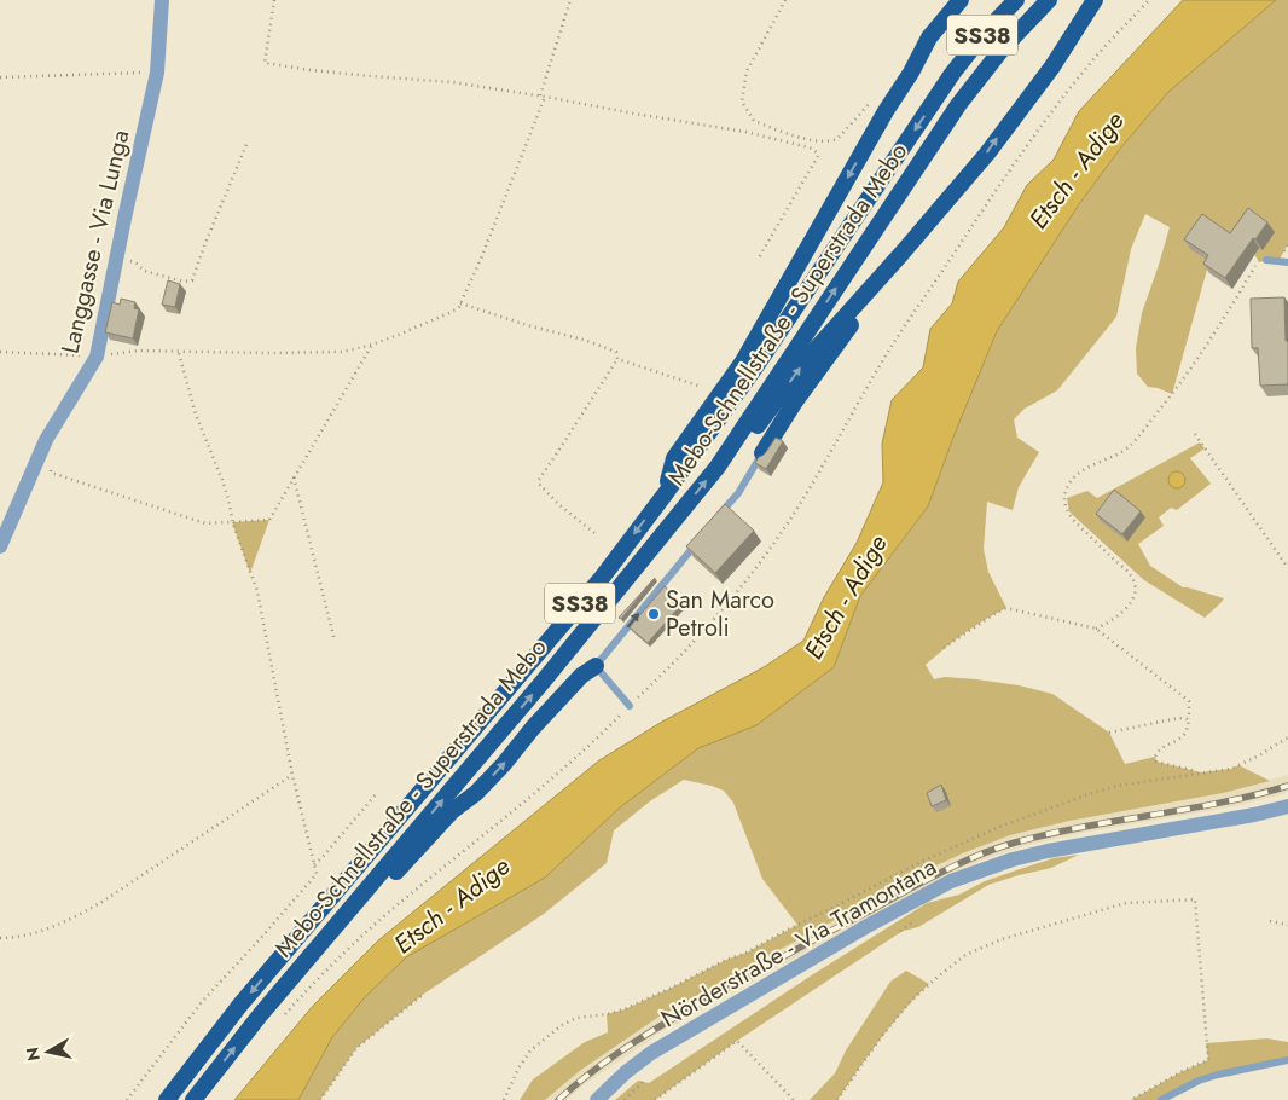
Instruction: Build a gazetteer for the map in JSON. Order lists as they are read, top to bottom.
{
  "streets": {
    "highway": ["SS38", "Mebo-Schnellstraße - Superstrada Mebo"],
    "street": ["Langgasse - Via Lunga", "Nörderstraße - Via Tramontana"]
  },
  "water": ["Etsch - Adige"],
  "places": ["San Marco Petroli"],
  "north": "left"
}
